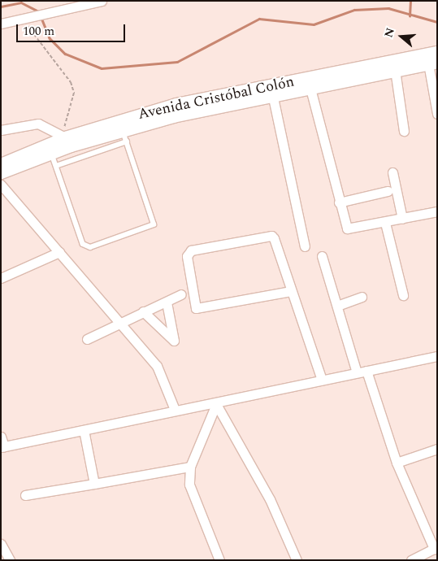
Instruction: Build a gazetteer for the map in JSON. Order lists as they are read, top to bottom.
{
  "streets": {
    "street": ["Avenida Cristóbal Colón"]
  },
  "scale_bar": "100 m",
  "north": "left"
}
